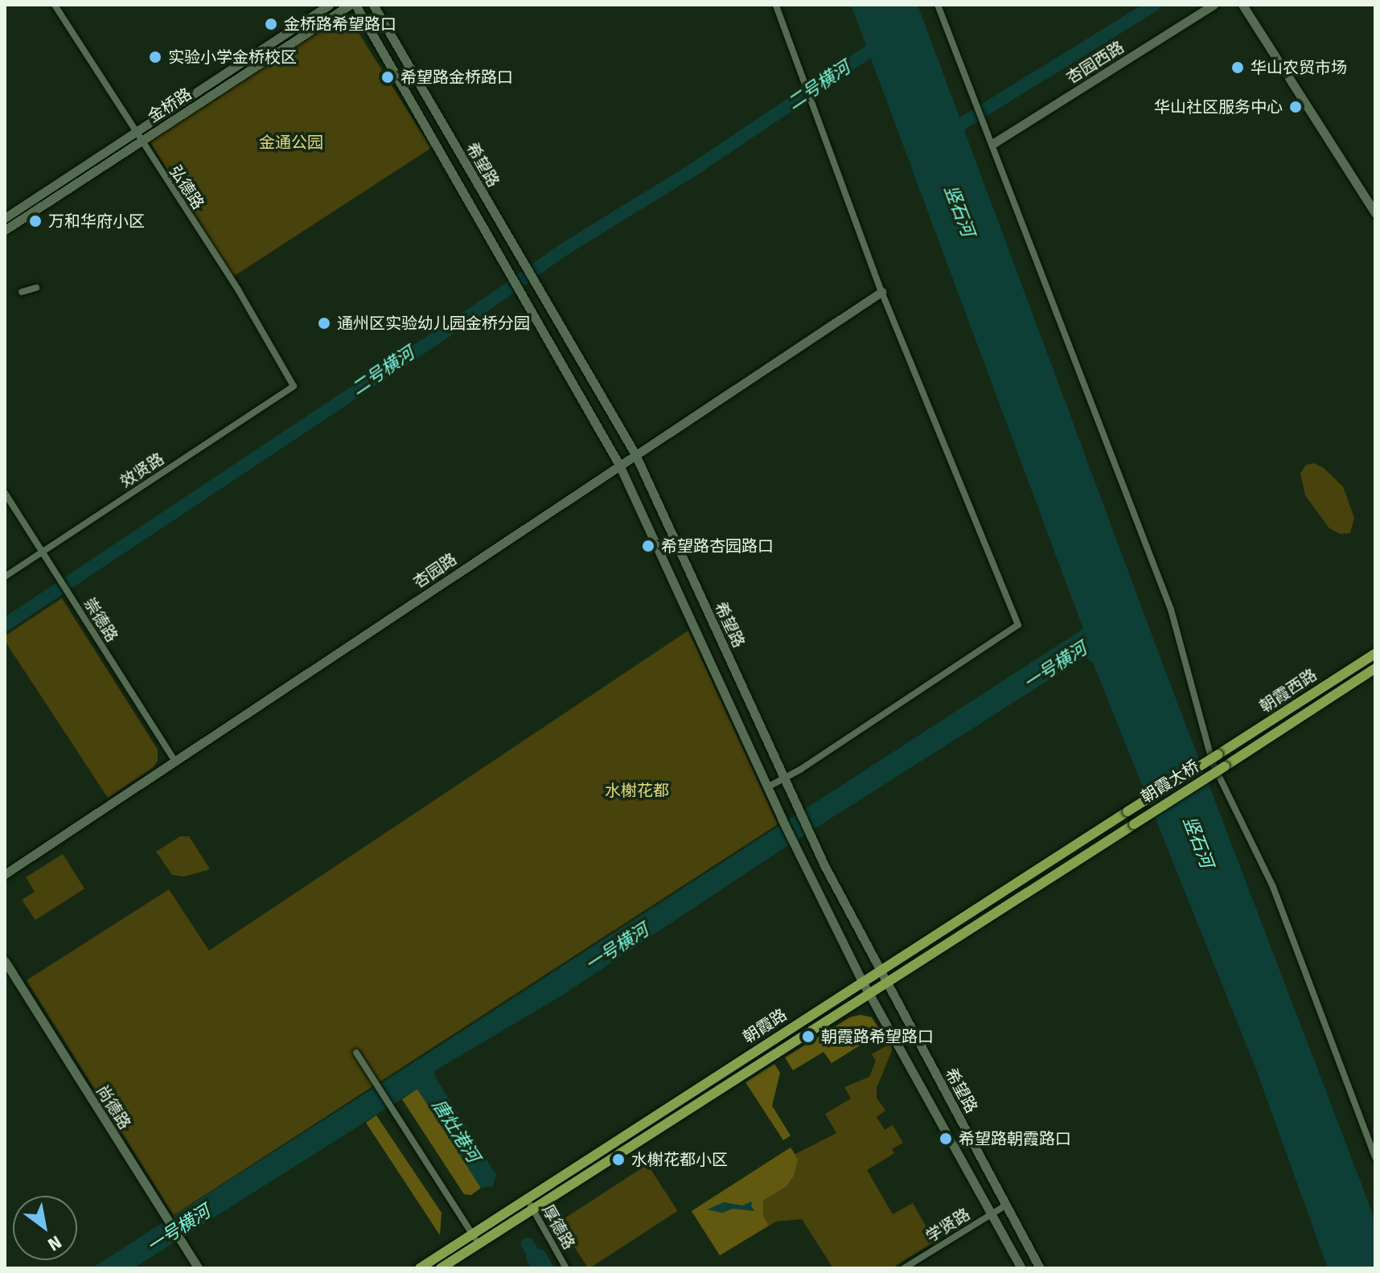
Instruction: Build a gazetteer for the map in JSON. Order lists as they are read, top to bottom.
{
  "streets": {
    "main road": [
      "杏园西路",
      "金桥路",
      "希望路",
      "杏园路",
      "朝霞西路",
      "朝霞大桥",
      "朝霞路",
      "尚德路"
    ],
    "street": [
      "弘德路",
      "效贤路",
      "崇德路",
      "学贤路",
      "厚德路"
    ]
  },
  "crossings": [
    ["金桥路", "弘德路"],
    ["希望路", "杏园路"],
    ["希望路", "朝霞路"],
    ["希望路", "学贤路"],
    ["弘德路", "效贤路"],
    ["效贤路", "崇德路"],
    ["杏园路", "崇德路"],
    ["朝霞西路", "朝霞大桥"],
    ["朝霞大桥", "朝霞路"],
    ["朝霞路", "厚德路"]
  ],
  "water": [
    "二号横河",
    "竖石河",
    "一号横河",
    "唐灶港河"
  ],
  "parks": ["金通公园", "水榭花都"],
  "places": [
    "金桥路希望路口",
    "实验小学金桥校区",
    "华山农贸市场",
    "希望路金桥路口",
    "华山社区服务中心",
    "万和华府小区",
    "通州区实验幼儿园金桥分园",
    "希望路杏园路口",
    "朝霞路希望路口",
    "希望路朝霞路口",
    "水榭花都小区"
  ],
  "north": "bottom right"
}
